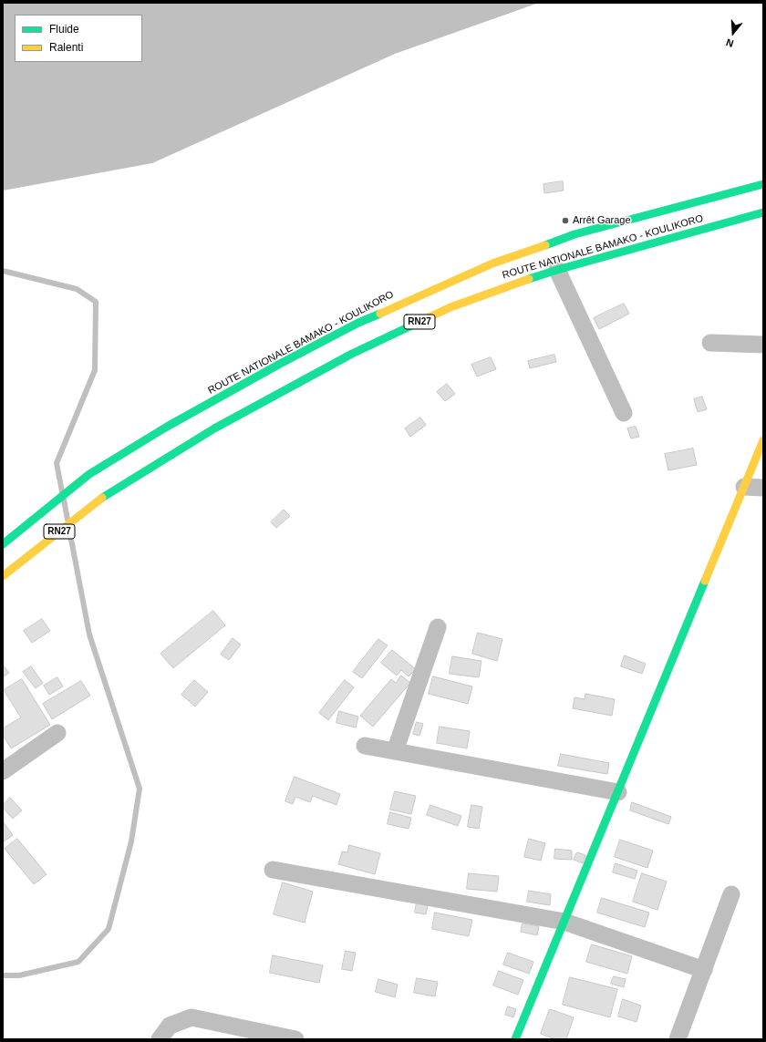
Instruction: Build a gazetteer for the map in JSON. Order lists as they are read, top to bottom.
{
  "streets": {
    "main road": ["ROUTE NATIONALE BAMAKO - KOULIKORO", "RN27"]
  },
  "places": ["Arrêt Garage"],
  "legend": ["Fluide", "Ralenti"],
  "north": "bottom"
}
